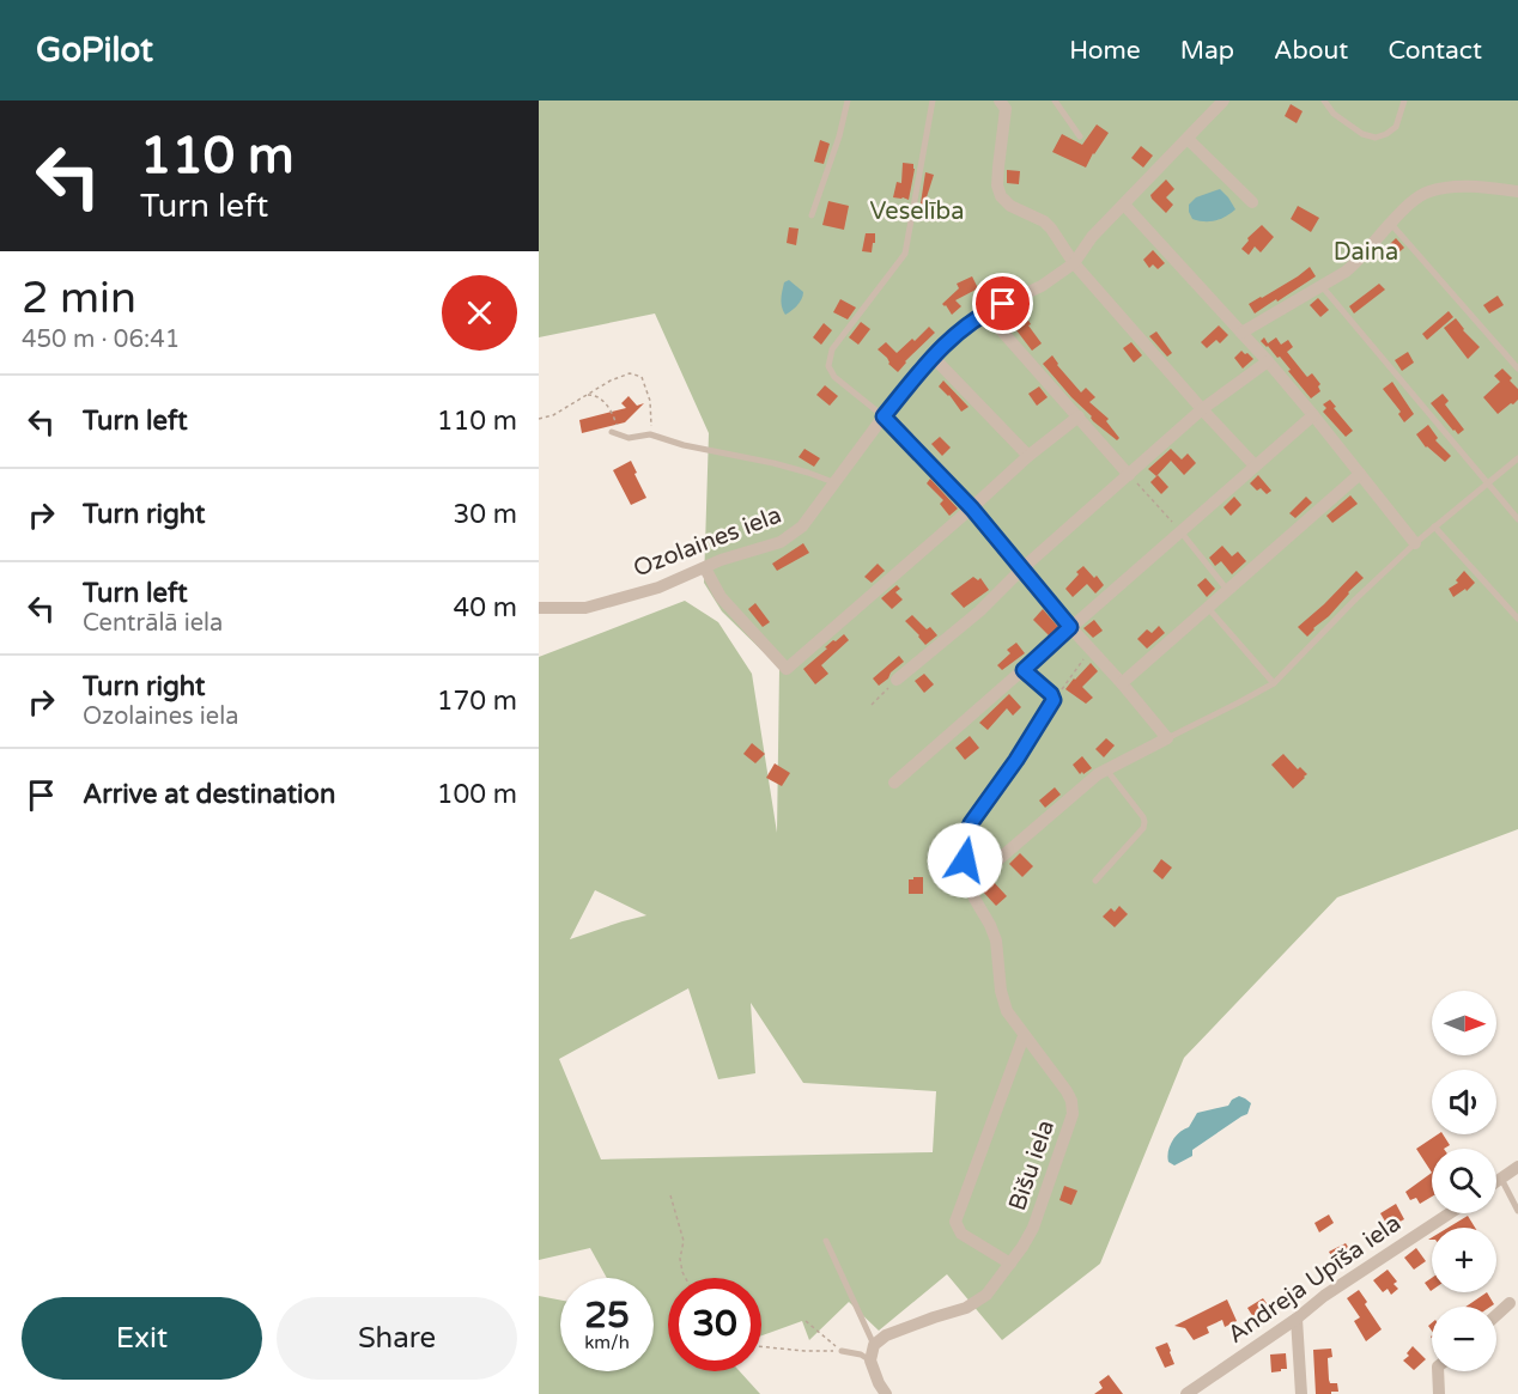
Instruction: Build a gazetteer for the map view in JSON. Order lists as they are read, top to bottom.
{
  "streets": {
    "street": ["Ozolaines iela", "Bišu iela", "Andreja Upīša iela"]
  },
  "parks": ["Veselība", "Daina"],
  "north": "right",
  "page": {
    "header": "GoPilot",
    "nav": [
      "Home",
      "Map",
      "About",
      "Contact"
    ],
    "turn": ["110 m", "Turn left"],
    "heading": ["2 min", "450 m · 06:41"],
    "list": [
      {
        "name": "Turn left",
        "value": "110 m"
      },
      {
        "name": "Turn right",
        "value": "30 m"
      },
      {
        "name": "Turn left",
        "note": "Centrālā iela",
        "value": "40 m"
      },
      {
        "name": "Turn right",
        "note": "Ozolaines iela",
        "value": "170 m"
      },
      {
        "name": "Arrive at destination",
        "value": "100 m"
      }
    ],
    "map_buttons": ["+", "−"],
    "speed": "25 km/h",
    "limit": "30",
    "buttons": ["Exit", "Share"]
  }
}
